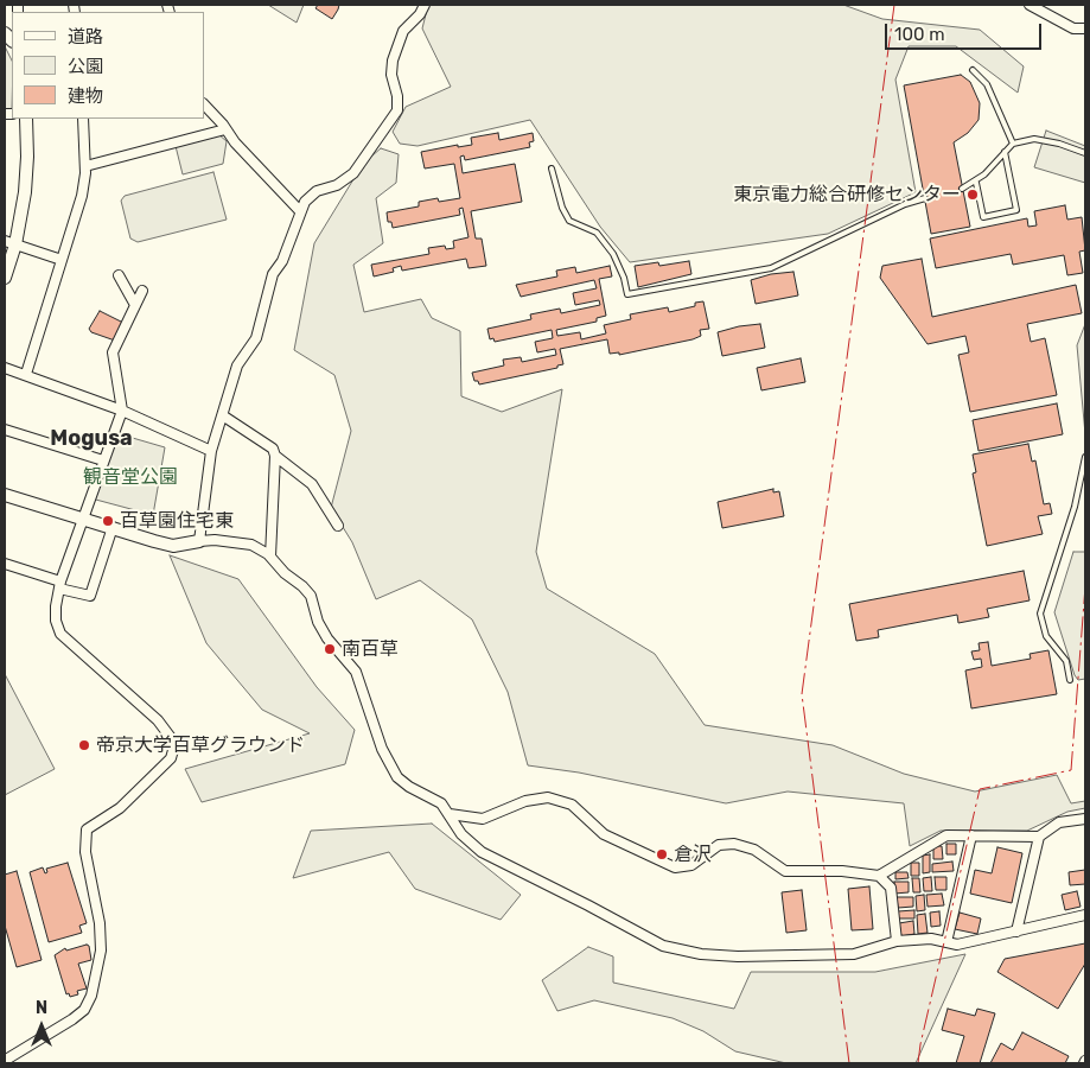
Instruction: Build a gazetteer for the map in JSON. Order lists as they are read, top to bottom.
{
  "districts": ["Mogusa"],
  "parks": ["観音堂公園"],
  "places": [
    "東京電力総合研修センター",
    "百草園住宅東",
    "南百草",
    "帝京大学百草グラウンド",
    "倉沢"
  ],
  "legend": ["道路", "公園", "建物"],
  "scale_bar": "100 m",
  "north": "top"
}
